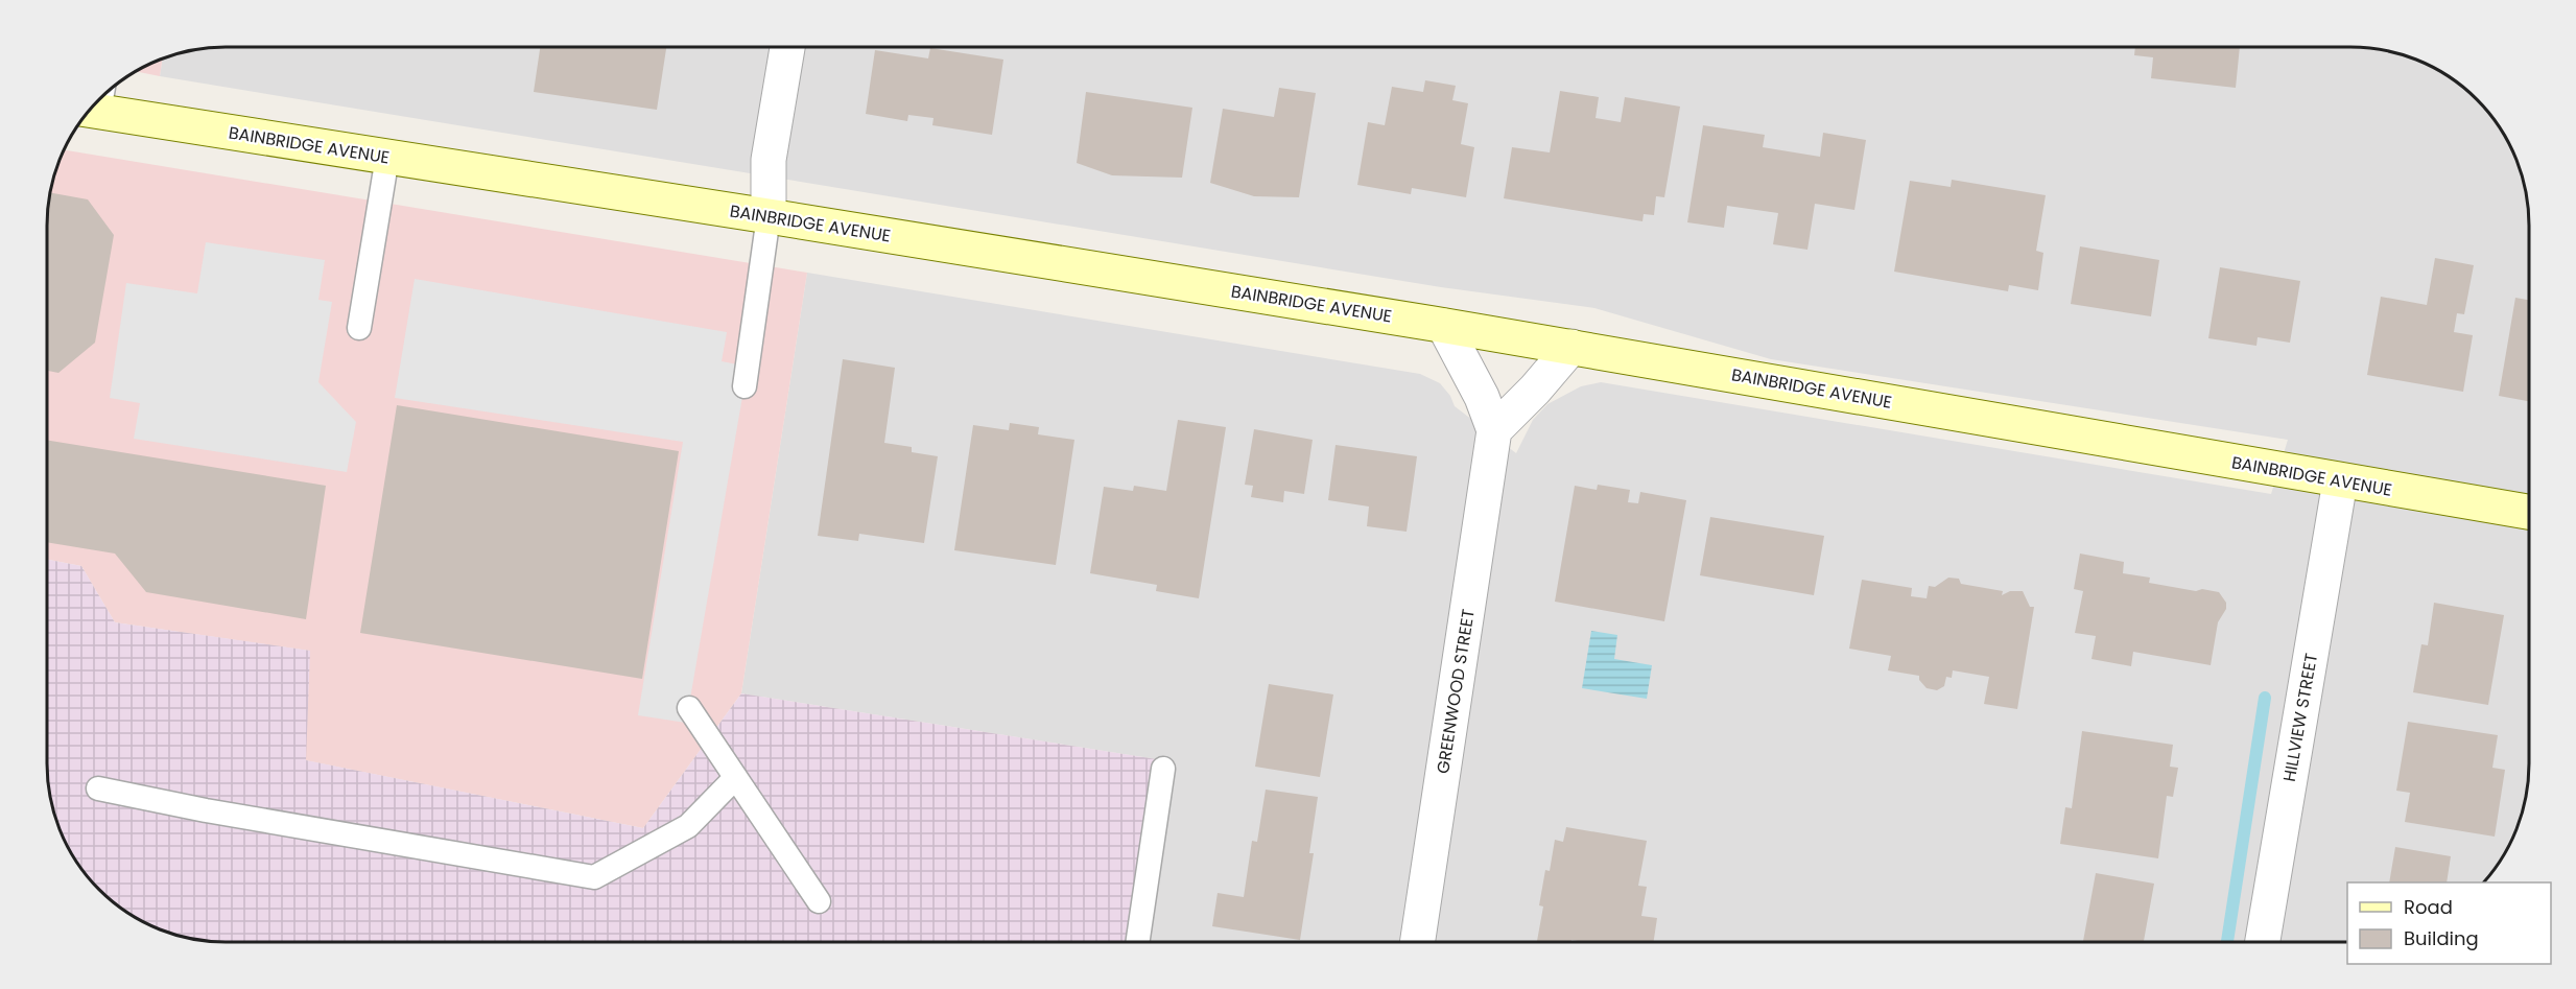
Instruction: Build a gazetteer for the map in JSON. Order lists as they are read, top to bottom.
{
  "streets": {
    "street": ["BAINBRIDGE AVENUE", "GREENWOOD STREET", "HILLVIEW STREET"]
  },
  "crossings": [
    ["BAINBRIDGE AVENUE", "GREENWOOD STREET"],
    ["BAINBRIDGE AVENUE", "HILLVIEW STREET"]
  ],
  "legend": ["Road", "Building"]
}
